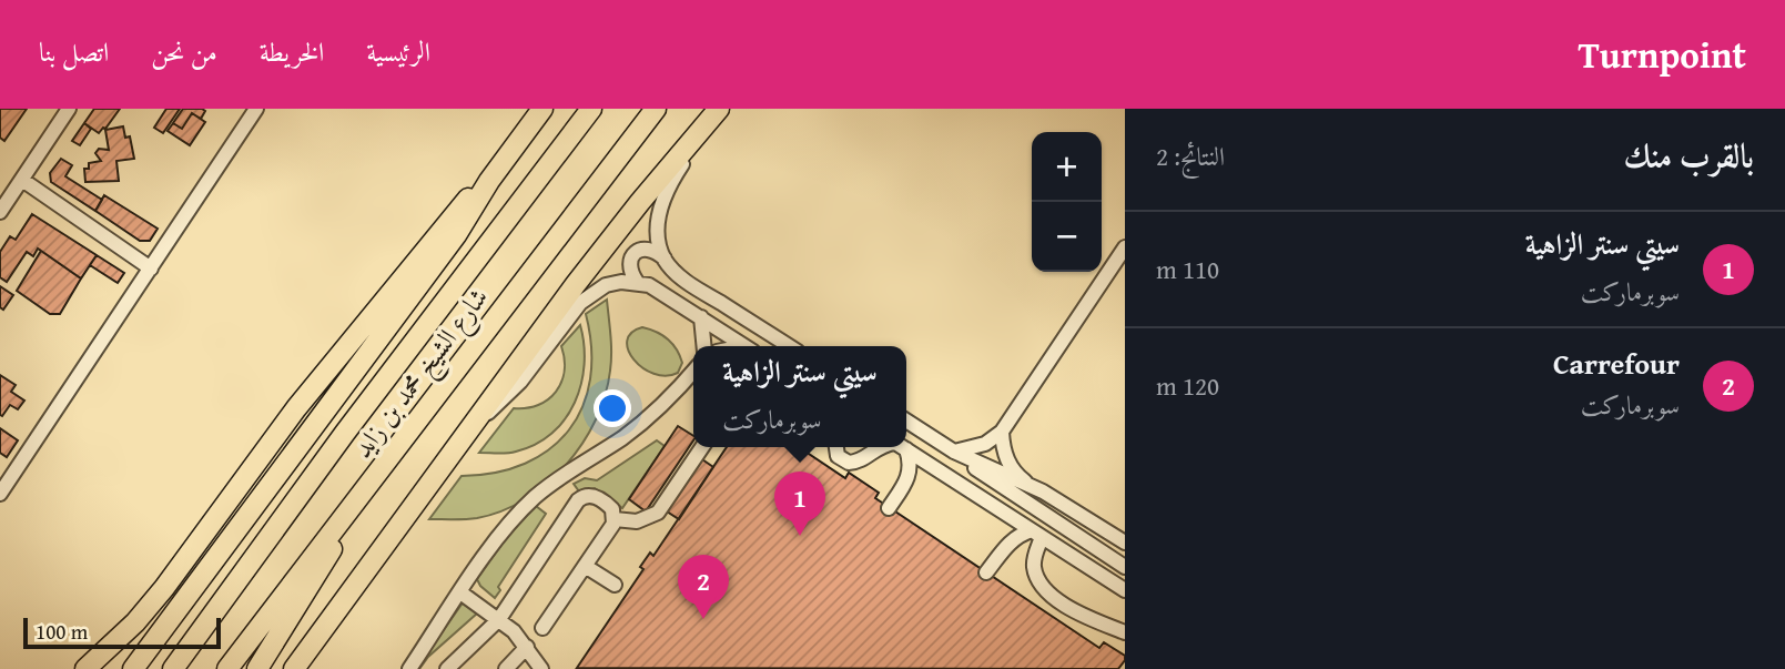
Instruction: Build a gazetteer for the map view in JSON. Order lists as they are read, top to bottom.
{
  "streets": {
    "highway": ["شارع الشيخ محمد بن زايد"]
  },
  "scale_bar": "100 m",
  "page": {
    "header": "Turnpoint",
    "nav": [
      "الرئيسية",
      "الخريطة",
      "من نحن",
      "اتصل بنا"
    ],
    "heading": ["بالقرب منك", "النتائج: 2"],
    "map_buttons": ["+", "−"],
    "list": [
      {
        "mark": "1",
        "name": "سيتي سنتر الزاهية",
        "note": "سوبرماركت",
        "value": "110 m"
      },
      {
        "mark": "2",
        "name": "Carrefour",
        "note": "سوبرماركت",
        "value": "120 m"
      }
    ],
    "popup": ["سيتي سنتر الزاهية", "سوبرماركت"],
    "pins": ["1", "2"],
    "scale": "100 m"
  }
}
